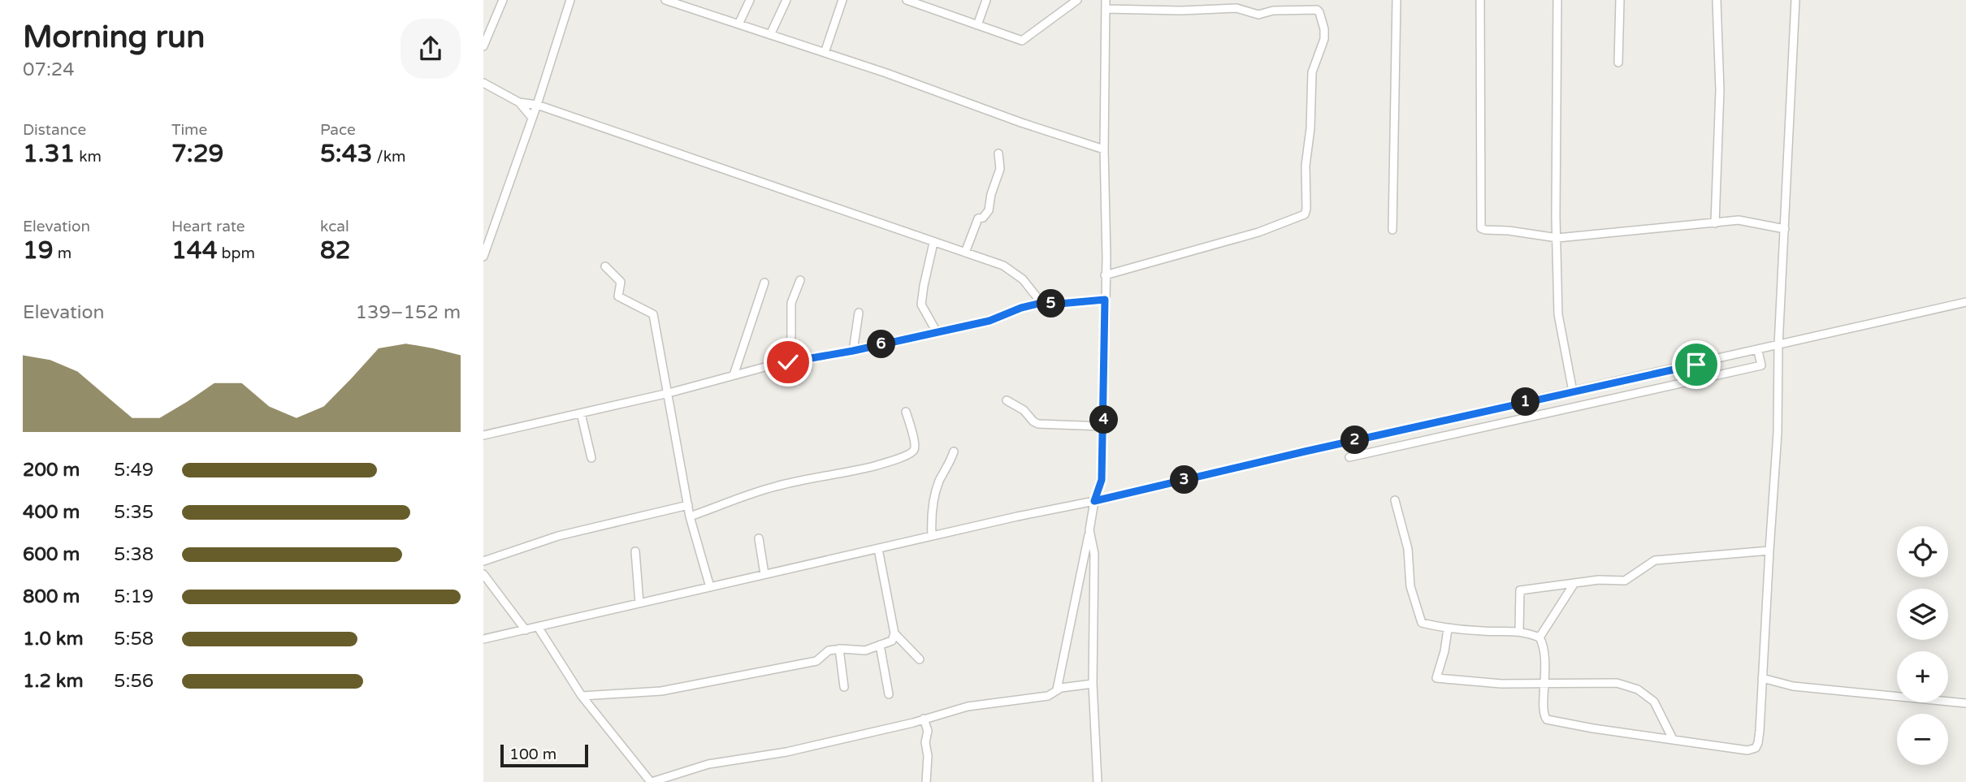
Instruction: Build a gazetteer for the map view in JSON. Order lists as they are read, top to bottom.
{
  "scale_bar": "100 m",
  "page": {
    "heading": ["Morning run", "07:24"],
    "stats": [
      ["Distance", "1.31 km"],
      ["Time", "7:29"],
      ["Pace", "5:43 /km"],
      ["Elevation", "19 m"],
      ["Heart rate", "144 bpm"],
      ["kcal", "82"]
    ],
    "pins": [
      "5",
      "6",
      "1",
      "4",
      "2",
      "3"
    ],
    "chart": ["Elevation", "139–152 m"],
    "list": [
      {
        "name": "200 m",
        "note": "5:49"
      },
      {
        "name": "400 m",
        "note": "5:35"
      },
      {
        "name": "600 m",
        "note": "5:38"
      },
      {
        "name": "800 m",
        "note": "5:19"
      },
      {
        "name": "1.0 km",
        "note": "5:58"
      },
      {
        "name": "1.2 km",
        "note": "5:56"
      }
    ],
    "map_buttons": ["+", "−"],
    "scale": "100 m"
  }
}
